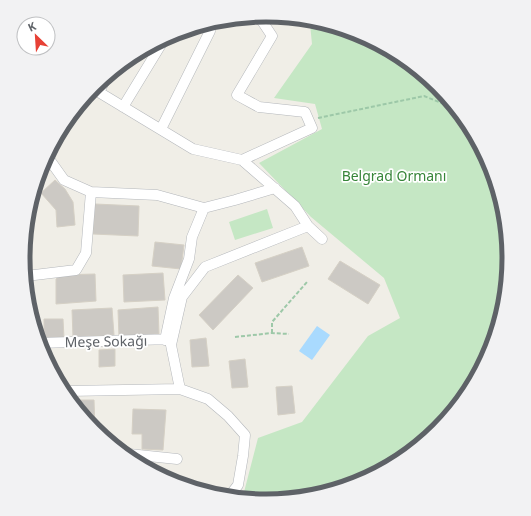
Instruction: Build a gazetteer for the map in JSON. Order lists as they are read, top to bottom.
{
  "streets": {
    "street": ["Meşe Sokağı"]
  },
  "parks": ["Belgrad Ormanı"],
  "north": "top left"
}
